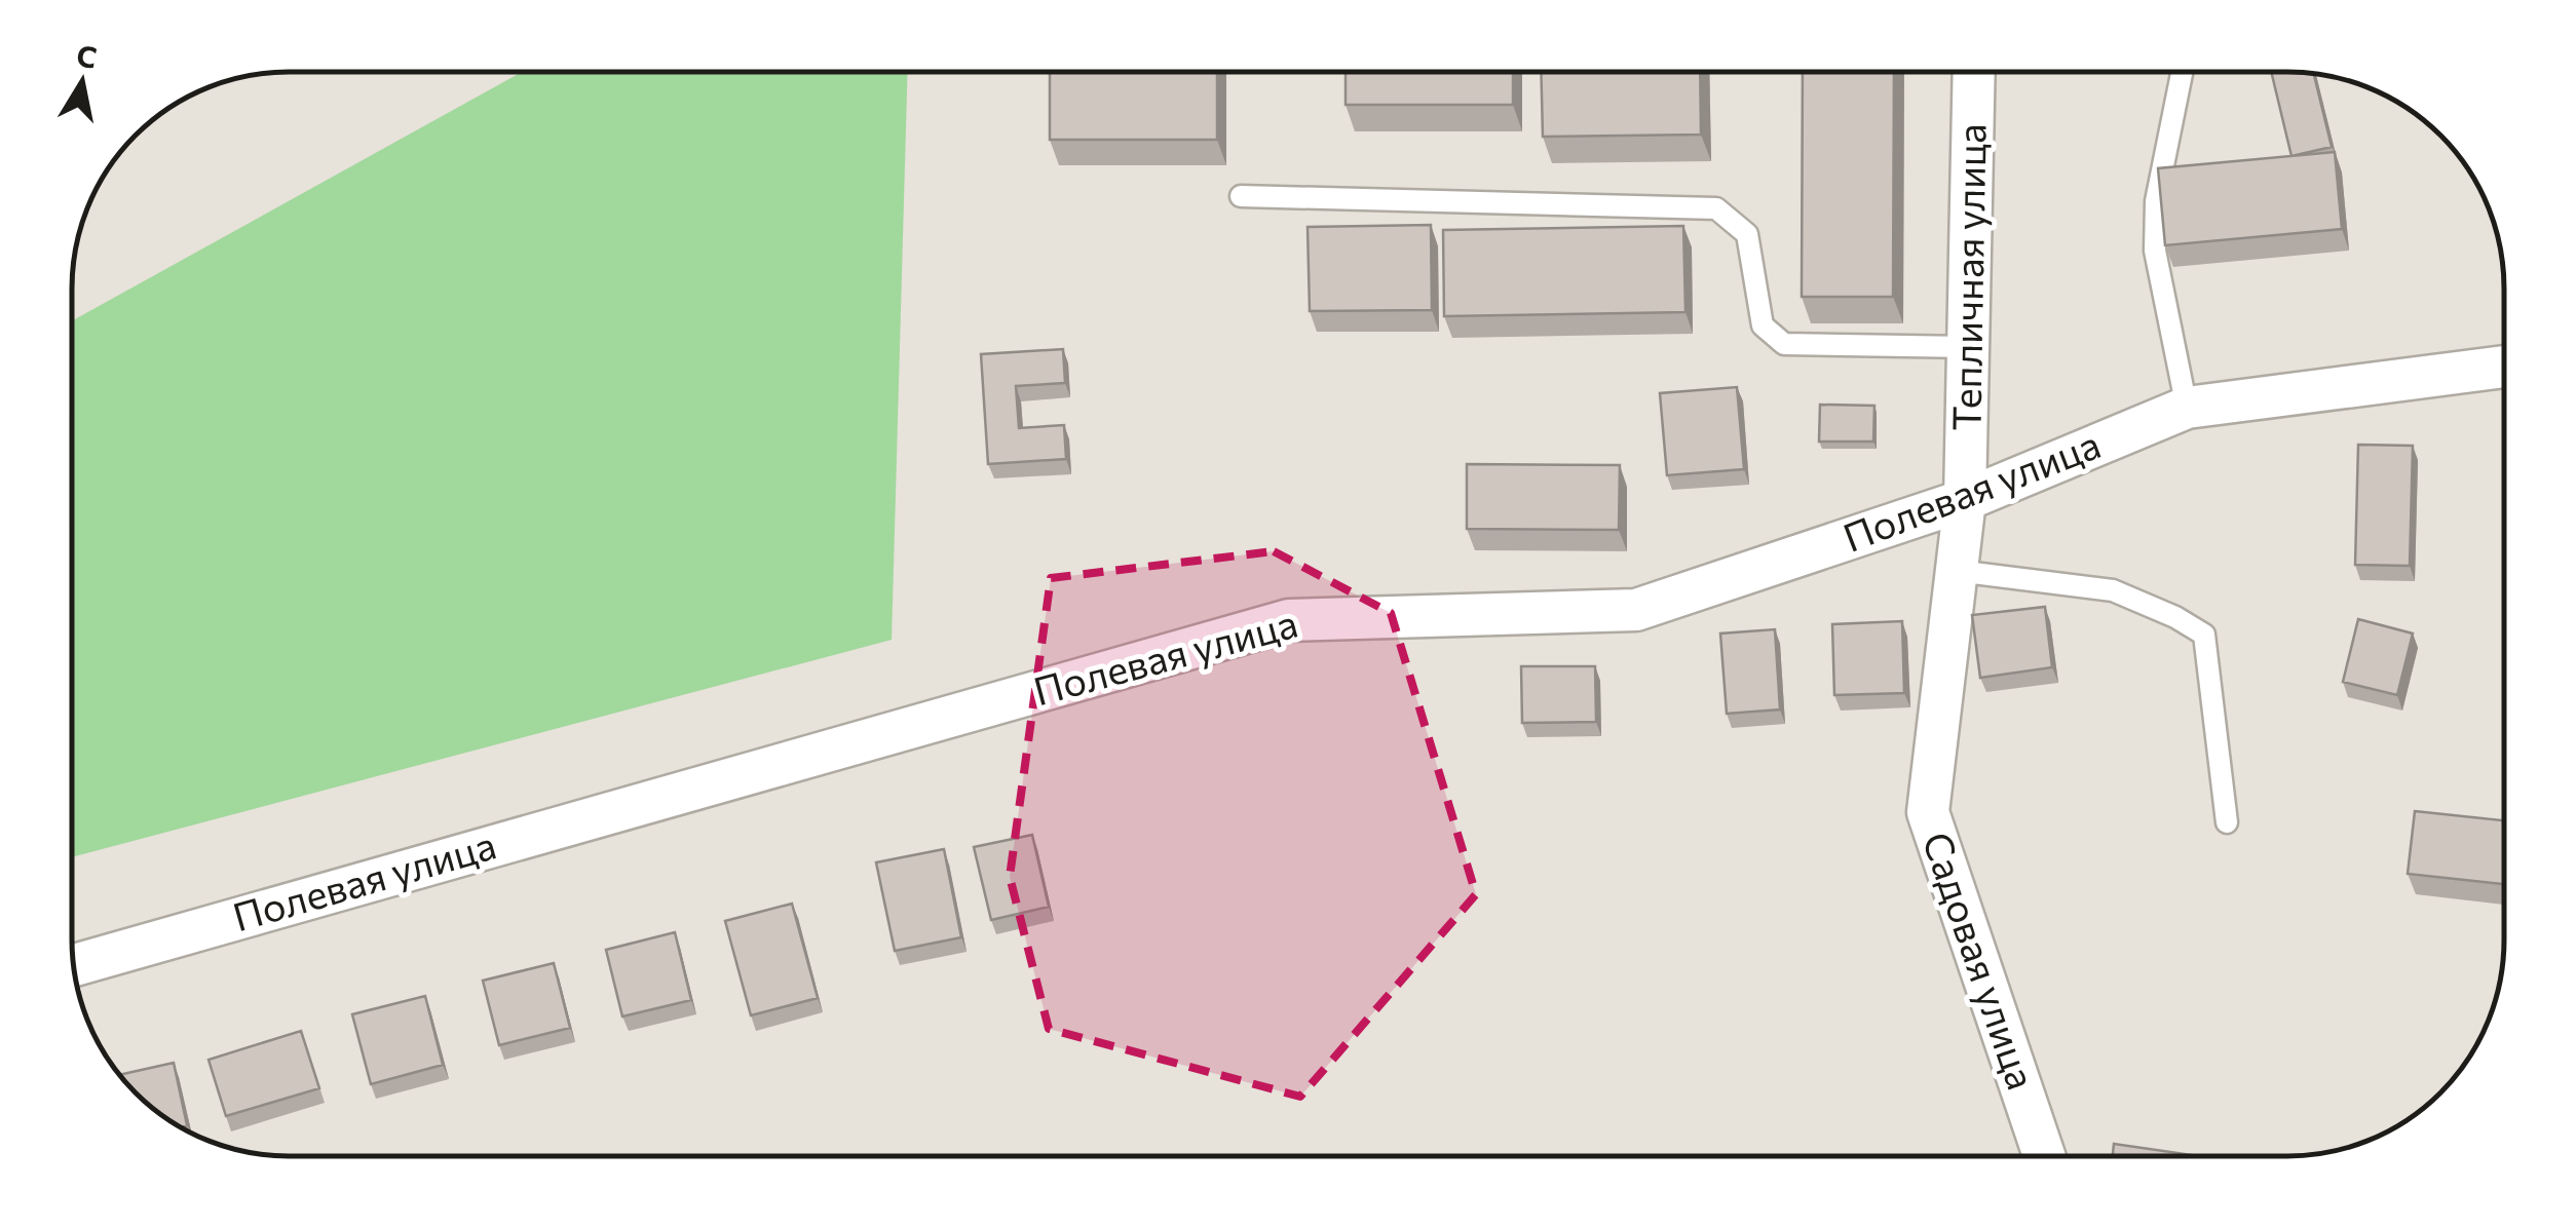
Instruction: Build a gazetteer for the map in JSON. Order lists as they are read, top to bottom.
{
  "streets": {
    "street": ["Тепличная улица", "Полевая улица", "Садовая улица"]
  },
  "crossings": [
    ["Тепличная улица", "Полевая улица"],
    ["Тепличная улица", "Садовая улица"],
    ["Полевая улица", "Садовая улица"]
  ],
  "north": "top"
}
